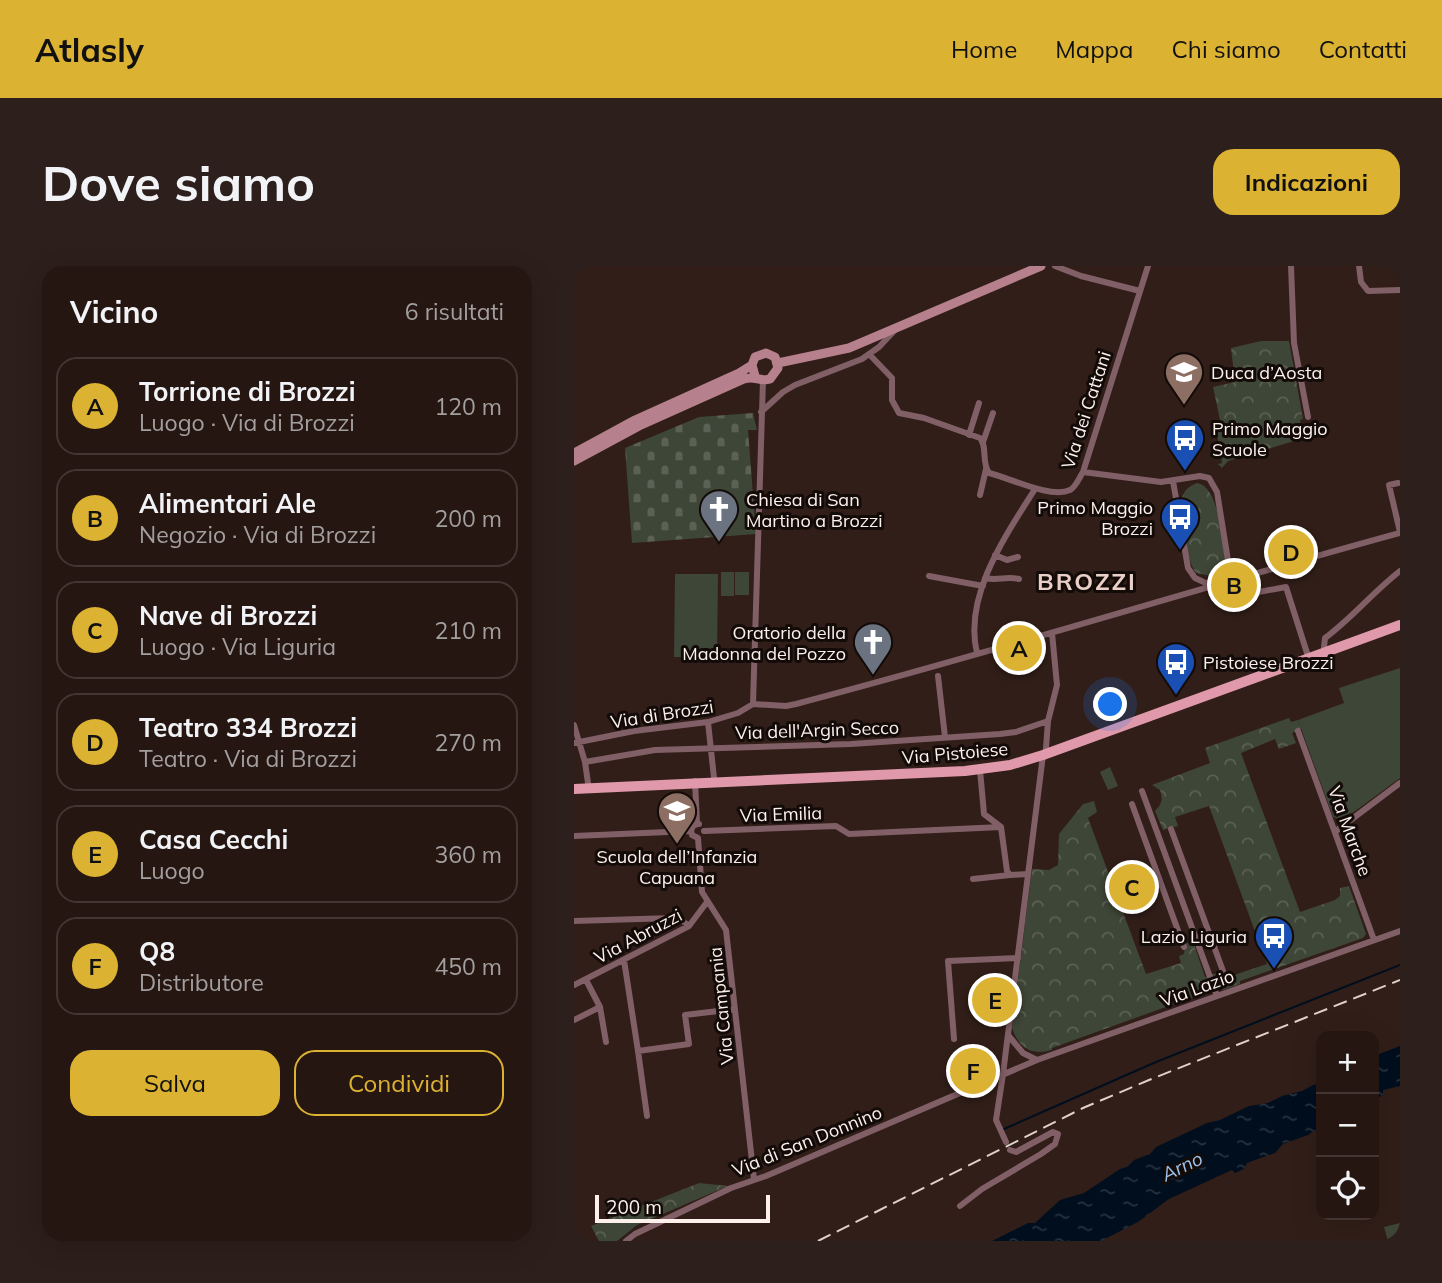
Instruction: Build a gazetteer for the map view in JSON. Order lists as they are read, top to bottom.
{
  "streets": {
    "main road": ["Via Pistoiese"],
    "street": [
      "Via dei Cattani",
      "Via di Brozzi",
      "Via dell'Argin Secco",
      "Via Emilia",
      "Via Marche",
      "Via Abruzzi",
      "Via Lazio",
      "Via Campania",
      "Via di San Donnino"
    ]
  },
  "crossings": [
    ["Via Emilia", "Via Campania"],
    ["Via Marche", "Via Lazio"],
    ["Via Abruzzi", "Via Campania"],
    ["Via Lazio", "Via di San Donnino"],
    ["Via Campania", "Via di San Donnino"]
  ],
  "districts": ["BROZZI"],
  "water": ["Arno"],
  "places": {
    "school or university": ["Duca d’Aosta", "Scuola dell’Infanzia Capuana"],
    "bus stop": [
      "Primo Maggio Scuole",
      "Primo Maggio Brozzi",
      "Pistoiese Brozzi",
      "Lazio Liguria"
    ],
    "church": ["Chiesa di San Martino a Brozzi", "Oratorio della Madonna del Pozzo"]
  },
  "scale_bar": "200 m",
  "page": {
    "header": "Atlasly",
    "nav": [
      "Home",
      "Mappa",
      "Chi siamo",
      "Contatti"
    ],
    "buttons": [
      "Indicazioni",
      ["Salva", "Condividi"]
    ],
    "title": "Dove siamo",
    "heading": ["Vicino", "6 risultati"],
    "list": [
      {
        "mark": "A",
        "name": "Torrione di Brozzi",
        "note": "Luogo · Via di Brozzi",
        "value": "120 m"
      },
      {
        "mark": "B",
        "name": "Alimentari Ale",
        "note": "Negozio · Via di Brozzi",
        "value": "200 m"
      },
      {
        "mark": "C",
        "name": "Nave di Brozzi",
        "note": "Luogo · Via Liguria",
        "value": "210 m"
      },
      {
        "mark": "D",
        "name": "Teatro 334 Brozzi",
        "note": "Teatro · Via di Brozzi",
        "value": "270 m"
      },
      {
        "mark": "E",
        "name": "Casa Cecchi",
        "note": "Luogo",
        "value": "360 m"
      },
      {
        "mark": "F",
        "name": "Q8",
        "note": "Distributore",
        "value": "450 m"
      }
    ],
    "pins": [
      "D",
      "B",
      "A",
      "C",
      "E",
      "F"
    ],
    "map_buttons": ["+", "−"],
    "scale": "200 m"
  }
}
